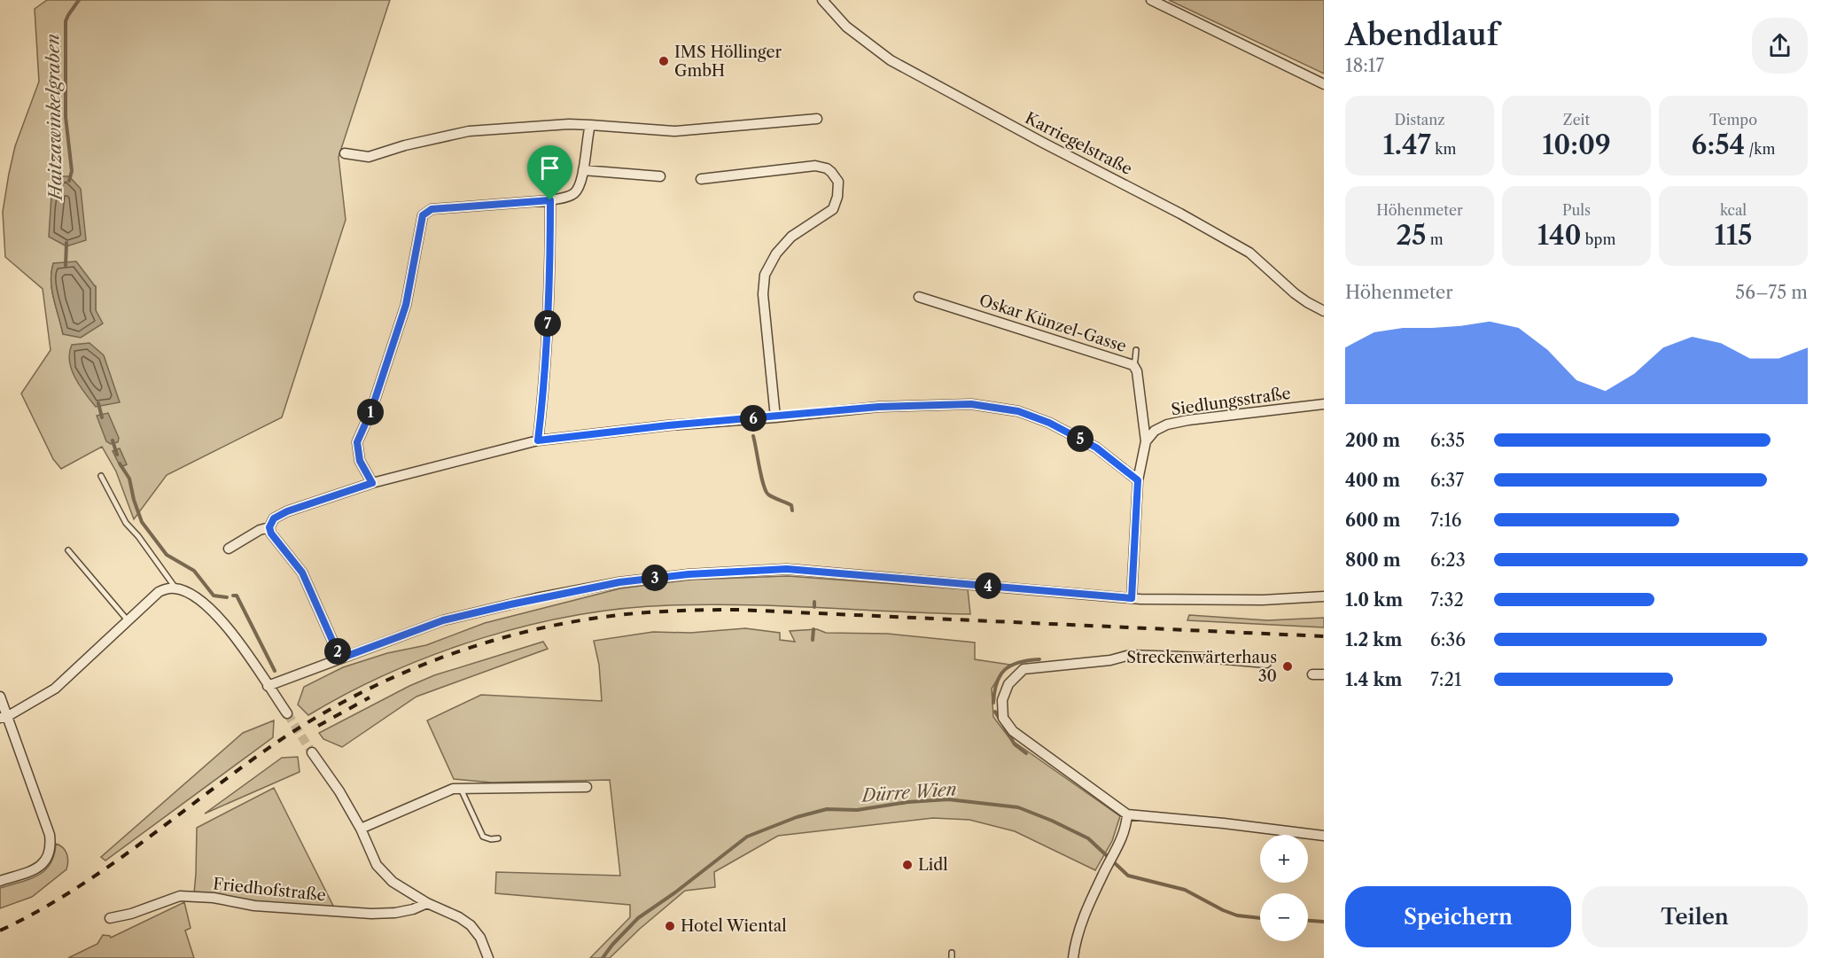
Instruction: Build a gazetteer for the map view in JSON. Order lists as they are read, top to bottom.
{
  "streets": {
    "street": [
      "Karriegelstraße",
      "Oskar Künzel-Gasse",
      "Siedlungsstraße",
      "Friedhofstraße"
    ]
  },
  "crossings": [
    ["Oskar Künzel-Gasse", "Siedlungsstraße"]
  ],
  "water": ["Haitzawinkelgraben", "Dürre Wien"],
  "places": [
    "IMS Höllinger GmbH",
    "Streckenwärterhaus 30",
    "Lidl",
    "Hotel Wiental"
  ],
  "page": {
    "heading": ["Abendlauf", "18:17"],
    "stats": [
      ["Distanz", "1.47 km"],
      ["Zeit", "10:09"],
      ["Tempo", "6:54 /km"],
      ["Höhenmeter", "25 m"],
      ["Puls", "140 bpm"],
      ["kcal", "115"]
    ],
    "chart": ["Höhenmeter", "56–75 m"],
    "pins": [
      "7",
      "1",
      "6",
      "5",
      "3",
      "4",
      "2"
    ],
    "list": [
      {
        "name": "200 m",
        "note": "6:35"
      },
      {
        "name": "400 m",
        "note": "6:37"
      },
      {
        "name": "600 m",
        "note": "7:16"
      },
      {
        "name": "800 m",
        "note": "6:23"
      },
      {
        "name": "1.0 km",
        "note": "7:32"
      },
      {
        "name": "1.2 km",
        "note": "6:36"
      },
      {
        "name": "1.4 km",
        "note": "7:21"
      }
    ],
    "map_buttons": ["+", "−"],
    "buttons": ["Speichern", "Teilen"]
  }
}
